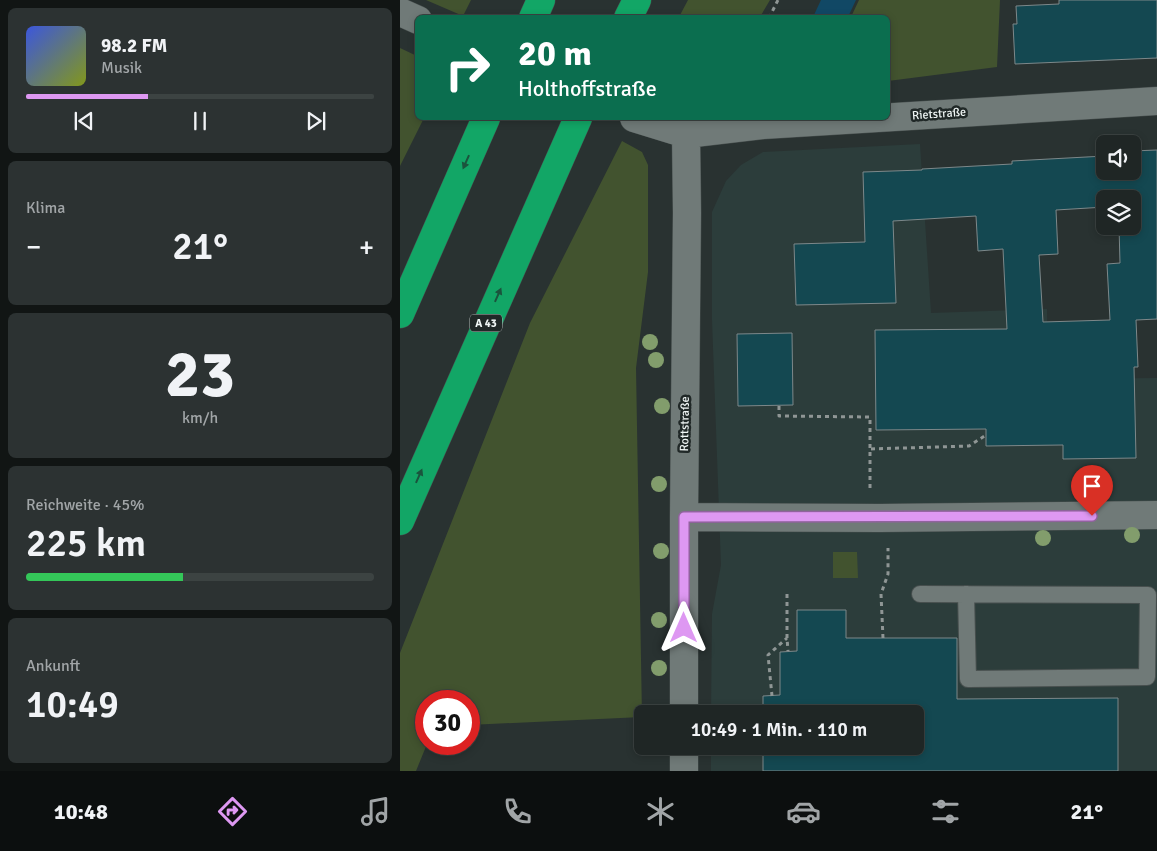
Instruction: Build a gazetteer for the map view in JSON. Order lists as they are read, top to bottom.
{
  "streets": {
    "highway": ["A 43"],
    "street": ["Rietstraße", "Rottstraße"]
  },
  "crossings": [
    ["Rietstraße", "Rottstraße"]
  ],
  "page": {
    "turn": ["20 m", "Holthoffstraße"],
    "song": ["98.2 FM", "Musik"],
    "tile": [
      "Klima",
      ["23", "km/h"],
      ["Reichweite · 45%", "225 km"],
      ["Ankunft", "10:49"]
    ],
    "heat": ["−", "21°", "+"],
    "limit": "30",
    "trip": "10:49 · 1 Min. · 110 m",
    "tabs": ["10:48", "21°"]
  }
}
